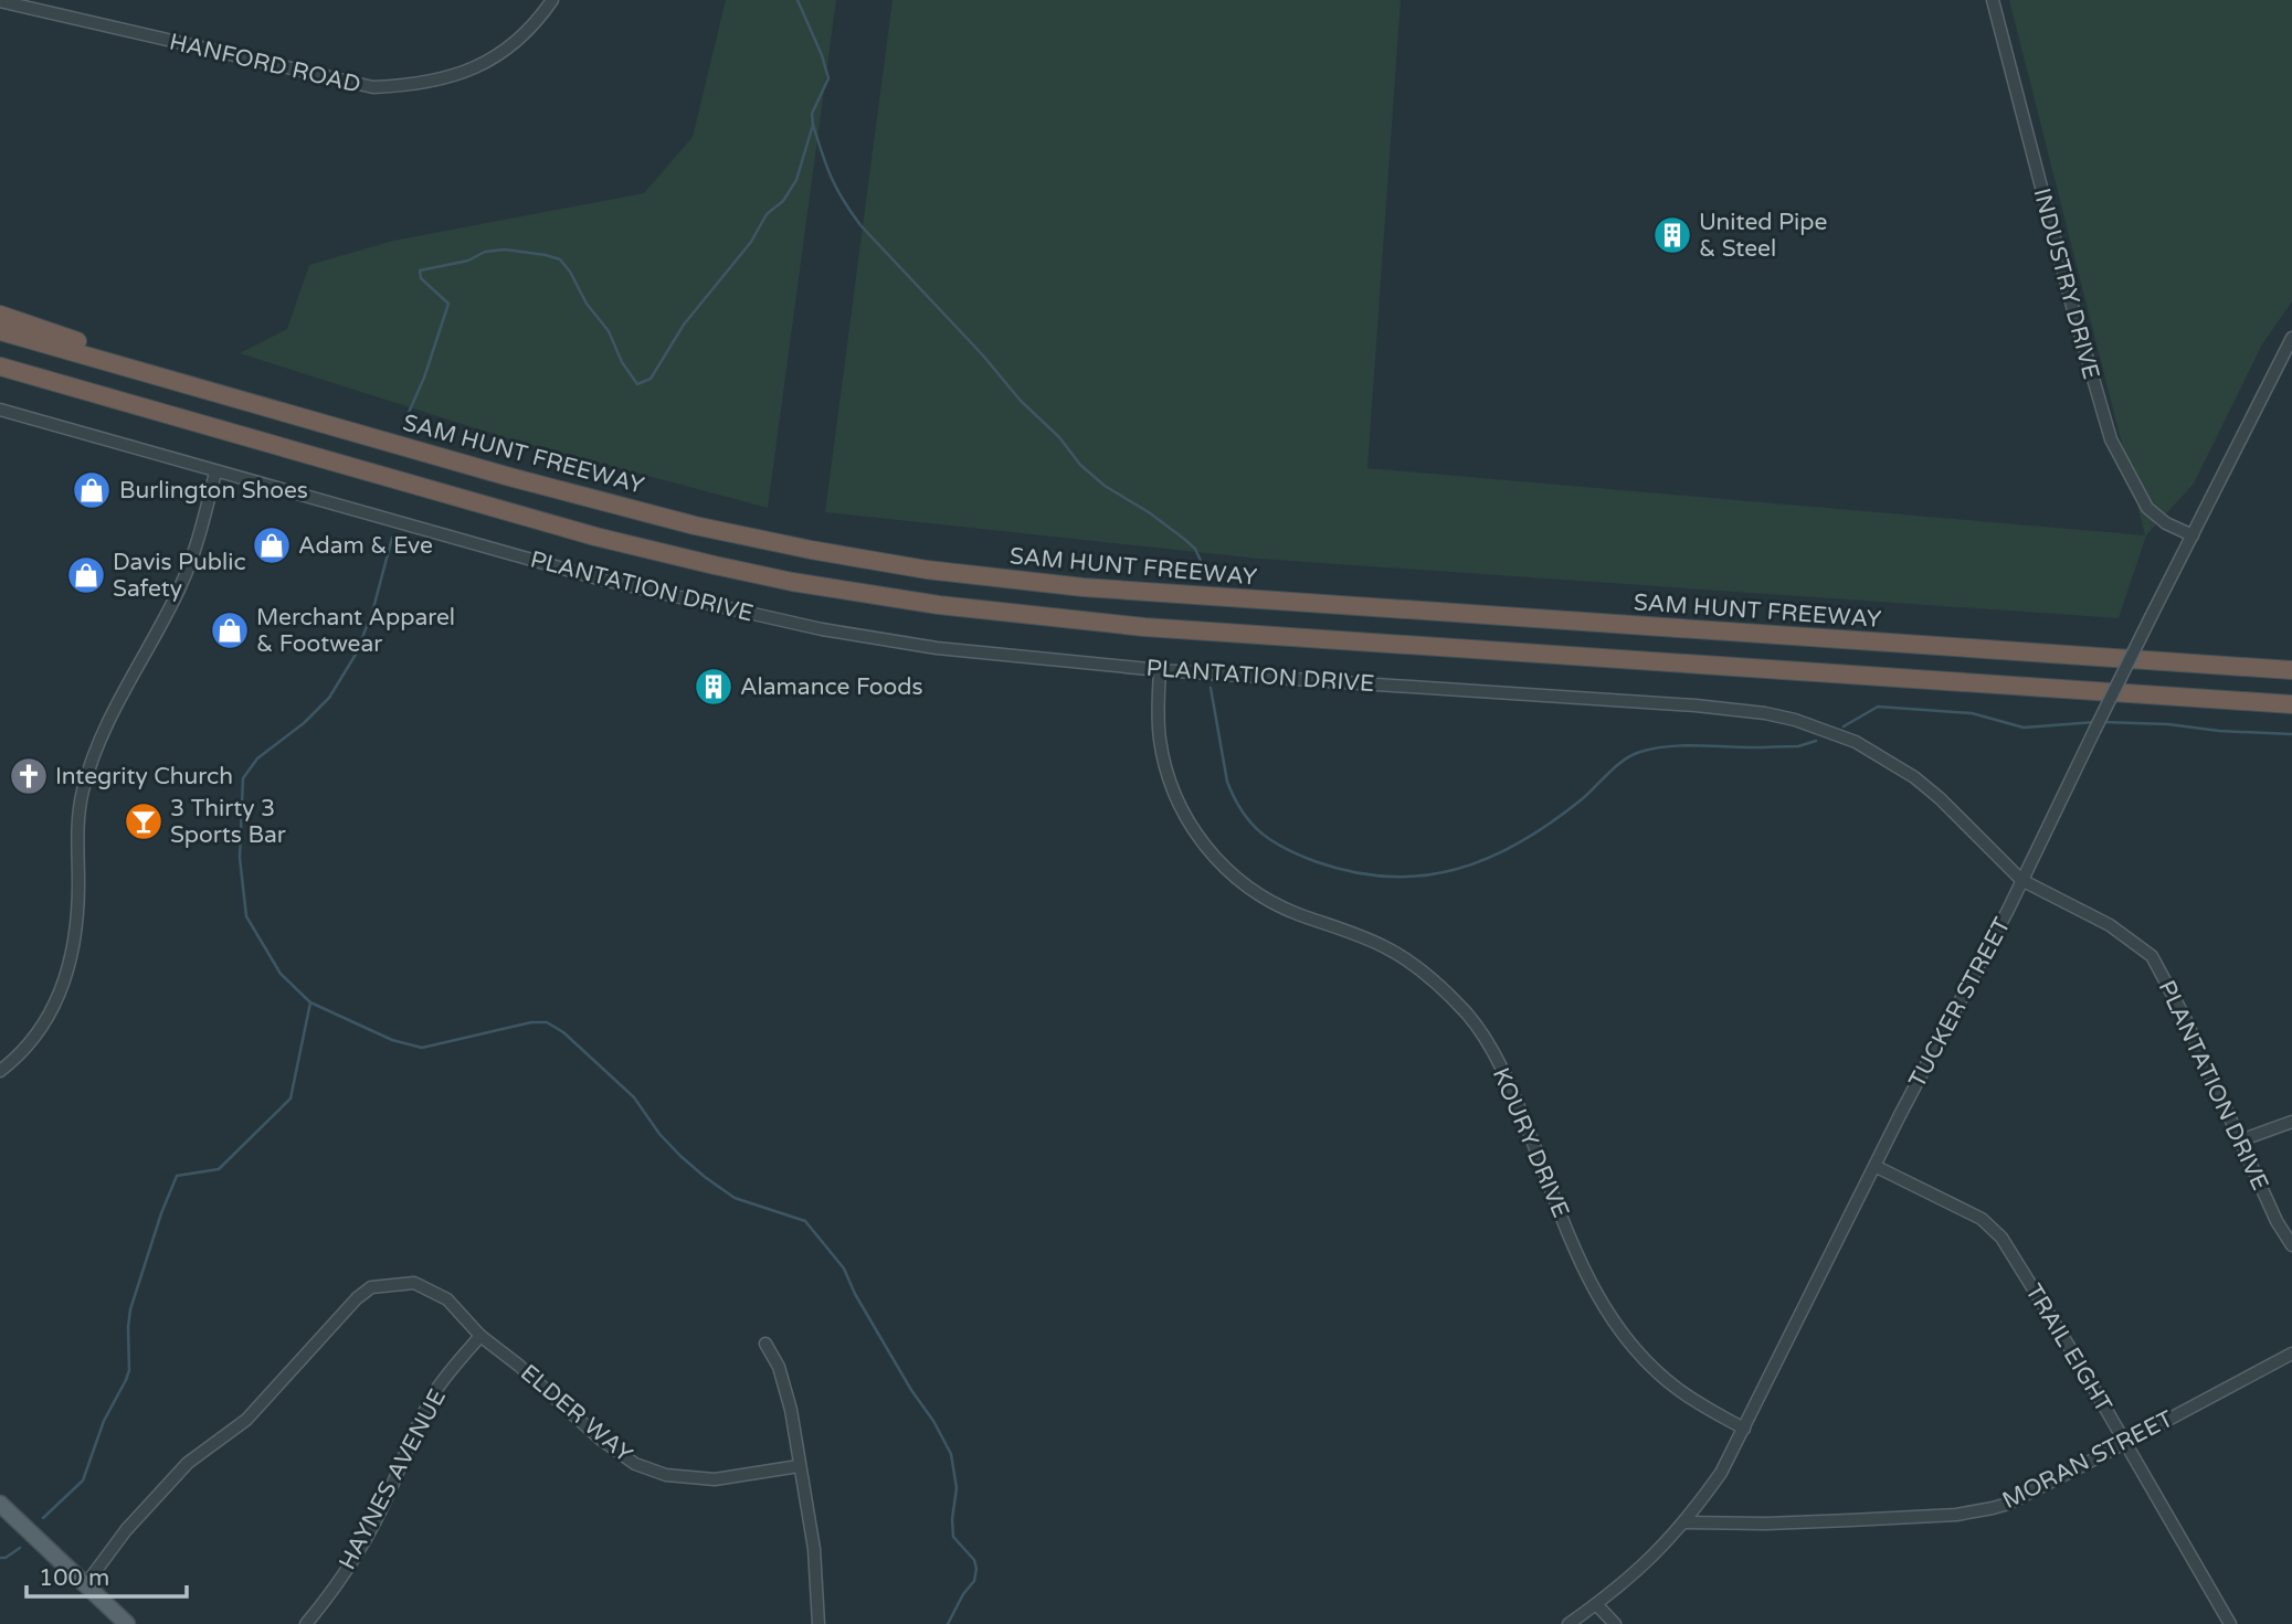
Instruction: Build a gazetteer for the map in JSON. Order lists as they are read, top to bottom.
{
  "streets": {
    "highway": ["SAM HUNT FREEWAY"],
    "street": [
      "HANFORD ROAD",
      "INDUSTRY DRIVE",
      "PLANTATION DRIVE",
      "TUCKER STREET",
      "KOURY DRIVE",
      "TRAIL EIGHT",
      "ELDER WAY",
      "MORAN STREET",
      "HAYNES AVENUE"
    ]
  },
  "crossings": [
    ["INDUSTRY DRIVE", "TUCKER STREET"],
    ["PLANTATION DRIVE", "TUCKER STREET"],
    ["PLANTATION DRIVE", "KOURY DRIVE"],
    ["TUCKER STREET", "KOURY DRIVE"],
    ["TUCKER STREET", "TRAIL EIGHT"],
    ["TUCKER STREET", "MORAN STREET"],
    ["TRAIL EIGHT", "MORAN STREET"],
    ["ELDER WAY", "HAYNES AVENUE"]
  ],
  "places": {
    "building": ["United Pipe & Steel", "Alamance Foods"],
    "shop": [
      "Burlington Shoes",
      "Adam & Eve",
      "Davis Public Safety",
      "Merchant Apparel & Footwear"
    ],
    "church": ["Integrity Church"],
    "bar": ["3 Thirty 3 Sports Bar"]
  },
  "scale_bar": "100 m"
}
